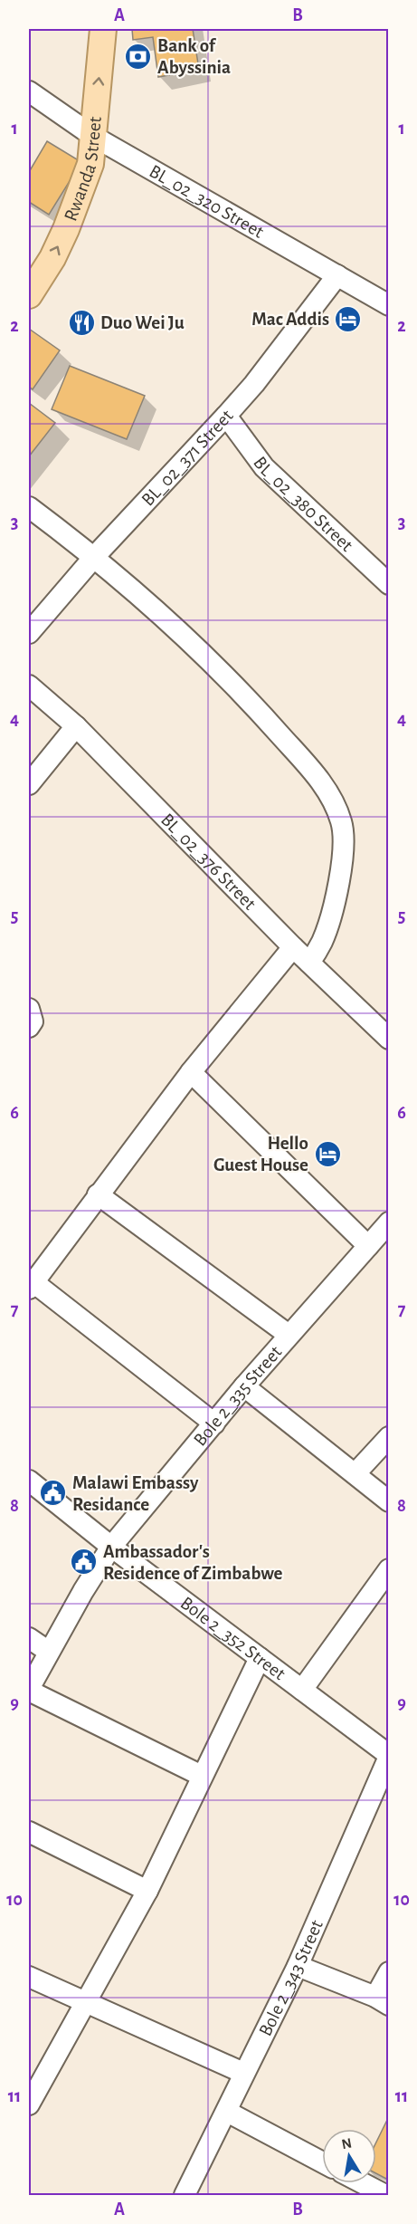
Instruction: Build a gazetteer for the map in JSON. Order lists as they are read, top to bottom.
{
  "streets": {
    "main road": ["Rwanda Street"],
    "street": [
      "BL_02_320 Street",
      "BL_02_371 Street",
      "BL_02_380 Street",
      "BL_02_376 Street",
      "Bole 2_335 Street",
      "Bole 2_352 Street",
      "Bole 2_343 Street"
    ]
  },
  "crossings": [
    ["Rwanda Street", "BL_02_320 Street"],
    ["BL_02_320 Street", "BL_02_371 Street"],
    ["BL_02_371 Street", "BL_02_380 Street"],
    ["Bole 2_335 Street", "Bole 2_352 Street"],
    ["Bole 2_352 Street", "Bole 2_343 Street"]
  ],
  "one_way": ["Rwanda Street"],
  "places": {
    "bank": ["Bank of Abyssinia"],
    "hotel": ["Mac Addis", "Hello Guest House"],
    "restaurant": ["Duo Wei Ju"],
    "public building": ["Malawi Embassy Residance", "Ambassador's Residence of Zimbabwe"]
  },
  "north": "top",
  "grid": {
    "columns": ["A", "B"],
    "rows": [
      "1",
      "2",
      "3",
      "4",
      "5",
      "6",
      "7",
      "8",
      "9",
      "10",
      "11"
    ]
  }
}
